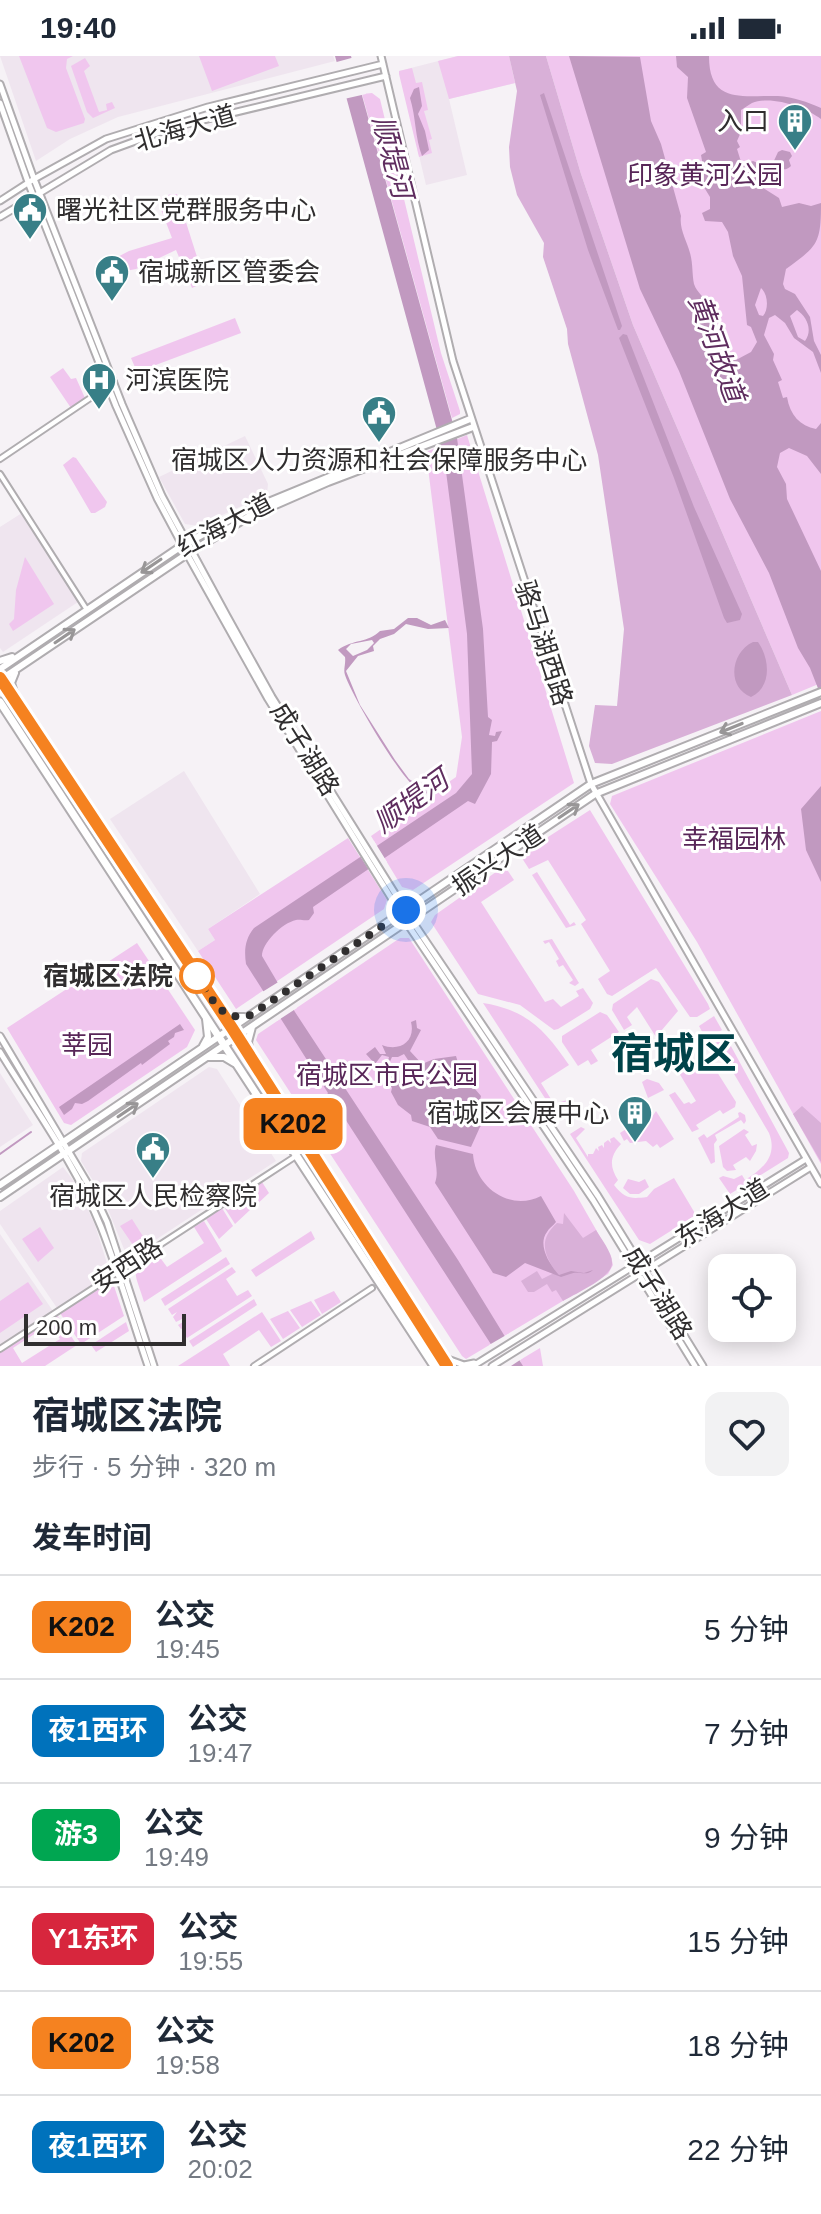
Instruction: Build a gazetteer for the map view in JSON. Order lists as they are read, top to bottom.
{
  "streets": {
    "main road": ["红海大道", "振兴大道"],
    "street": [
      "北海大道",
      "骆马湖西路",
      "成子湖路",
      "东海大道",
      "安西路"
    ]
  },
  "crossings": [
    ["北海大道", "骆马湖西路"],
    ["北海大道", "成子湖路"],
    ["红海大道", "成子湖路"],
    ["骆马湖西路", "振兴大道"],
    ["骆马湖西路", "东海大道"],
    ["成子湖路", "振兴大道"],
    ["成子湖路", "东海大道"]
  ],
  "districts": ["宿城区"],
  "water": ["顺堤河", "黄河故道"],
  "parks": [
    "印象黄河公园",
    "幸福园林",
    "莘园",
    "宿城区市民公园"
  ],
  "places": {
    "building": ["入口", "宿城区会展中心"],
    "public building": [
      "曙光社区党群服务中心",
      "宿城新区管委会",
      "宿城区人力资源和社会保障服务中心",
      "宿城区人民检察院"
    ],
    "hospital": ["河滨医院"],
    "other": ["宿城区法院"]
  },
  "lines": ["bus line K202"],
  "scale_bar": "200 m",
  "page": {
    "status": "19:40",
    "on_map": "K202",
    "scale": "200 m",
    "heading": [
      ["宿城区法院", "步行 · 5 分钟 · 320 m"],
      "发车时间"
    ],
    "list": [
      {
        "mark": "K202",
        "name": "公交",
        "note": "19:45",
        "value": "5 分钟"
      },
      {
        "mark": "夜1西环",
        "name": "公交",
        "note": "19:47",
        "value": "7 分钟"
      },
      {
        "mark": "游3",
        "name": "公交",
        "note": "19:49",
        "value": "9 分钟"
      },
      {
        "mark": "Y1东环",
        "name": "公交",
        "note": "19:55",
        "value": "15 分钟"
      },
      {
        "mark": "K202",
        "name": "公交",
        "note": "19:58",
        "value": "18 分钟"
      },
      {
        "mark": "夜1西环",
        "name": "公交",
        "note": "20:02",
        "value": "22 分钟"
      }
    ]
  }
}
